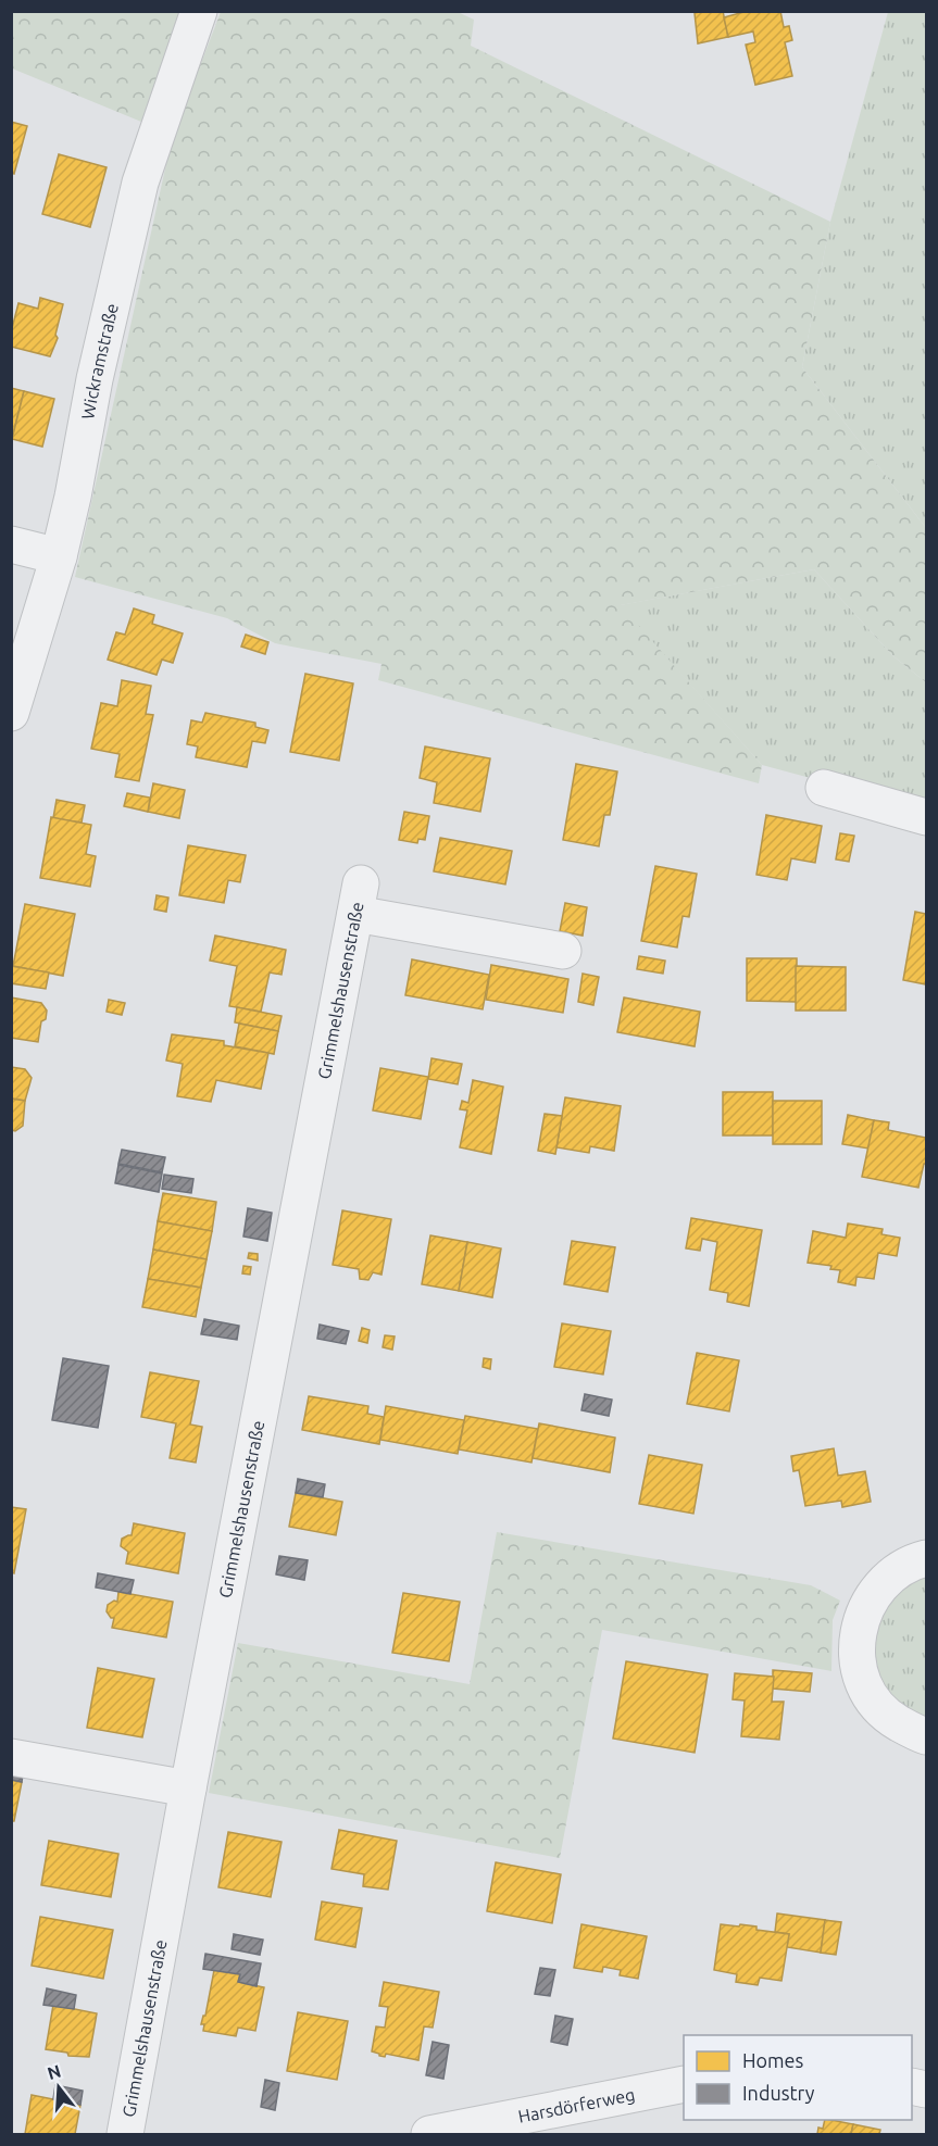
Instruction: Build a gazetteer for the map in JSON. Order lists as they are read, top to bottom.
{
  "streets": {
    "street": ["Wickramstraße", "Grimmelshausenstraße", "Harsdörferweg"]
  },
  "legend": ["Homes", "Industry"],
  "north": "top"
}
